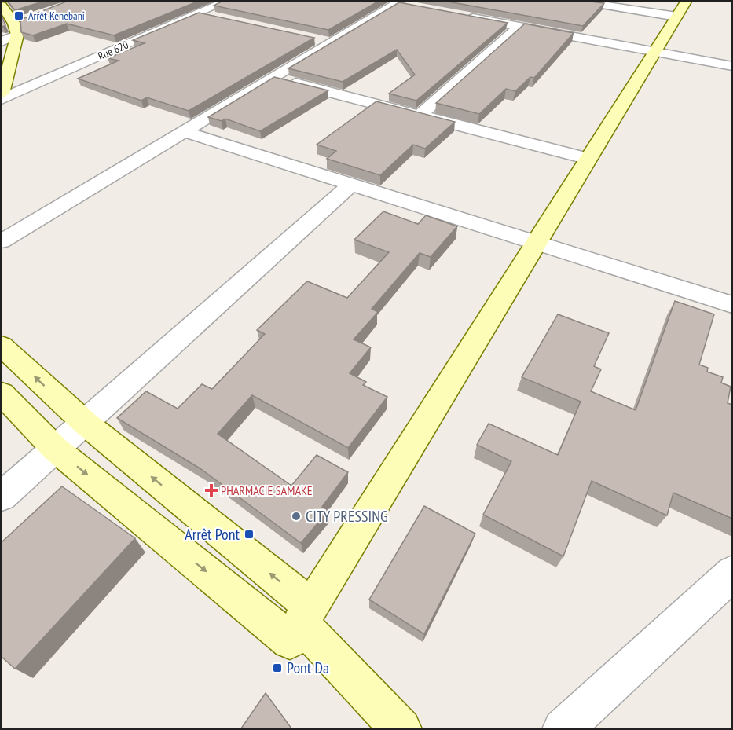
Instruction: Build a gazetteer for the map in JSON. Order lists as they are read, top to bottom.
{
  "streets": {
    "street": ["Rue 620"]
  },
  "places": {
    "transit": ["Arrêt Kenebani", "Arrêt Pont", "Pont Da"],
    "health": ["PHARMACIE SAMAKE"],
    "other": ["CITY PRESSING"]
  }
}
